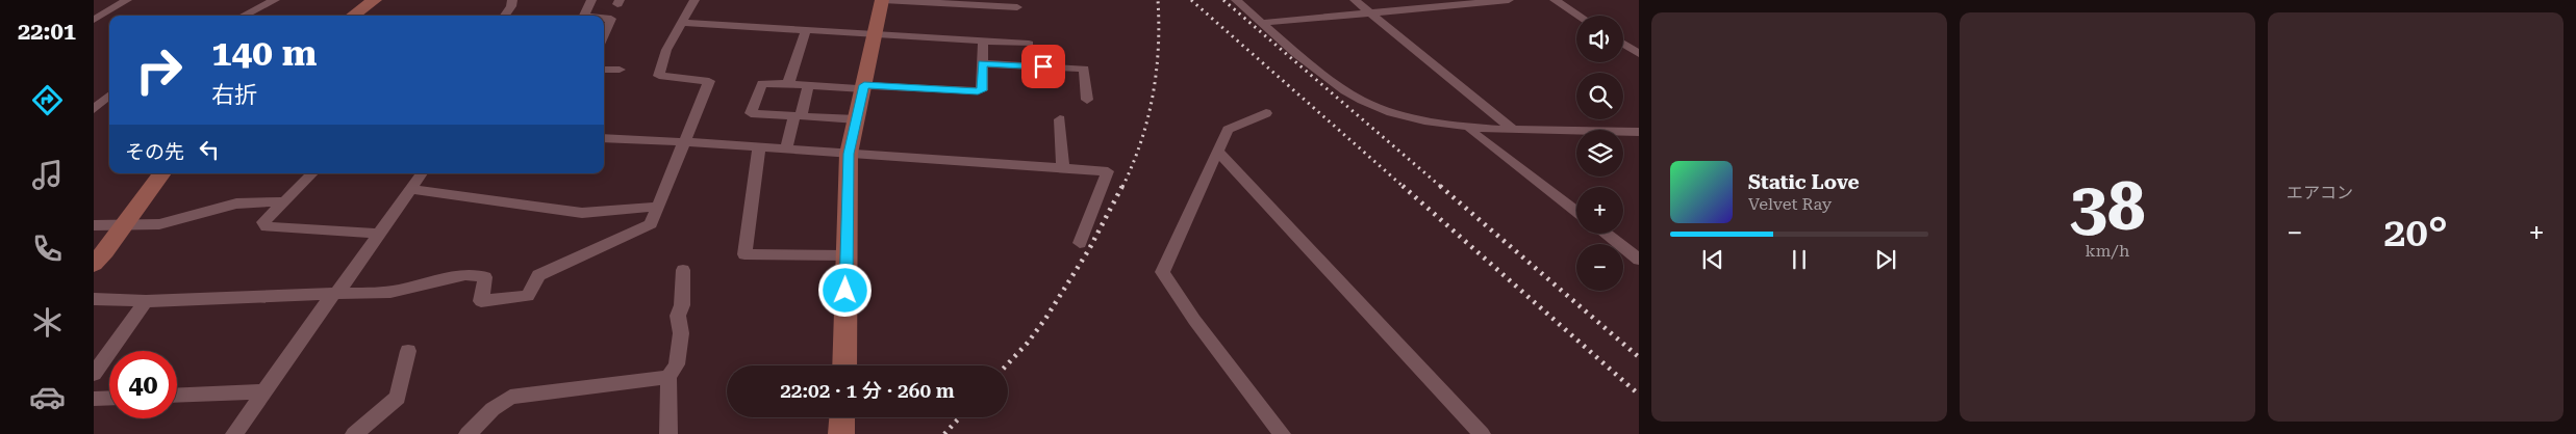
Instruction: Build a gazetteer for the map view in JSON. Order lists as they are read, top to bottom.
{
  "page": {
    "tabs": "22:01",
    "tile": [
      ["38", "km/h"],
      "エアコン"
    ],
    "map_buttons": ["+", "−"],
    "turn": ["140 m", "右折"],
    "then": "その先",
    "song": ["Static Love", "Velvet Ray"],
    "heat": ["−", "20°", "+"],
    "limit": "40",
    "trip": "22:02 · 1 分 · 260 m"
  }
}
